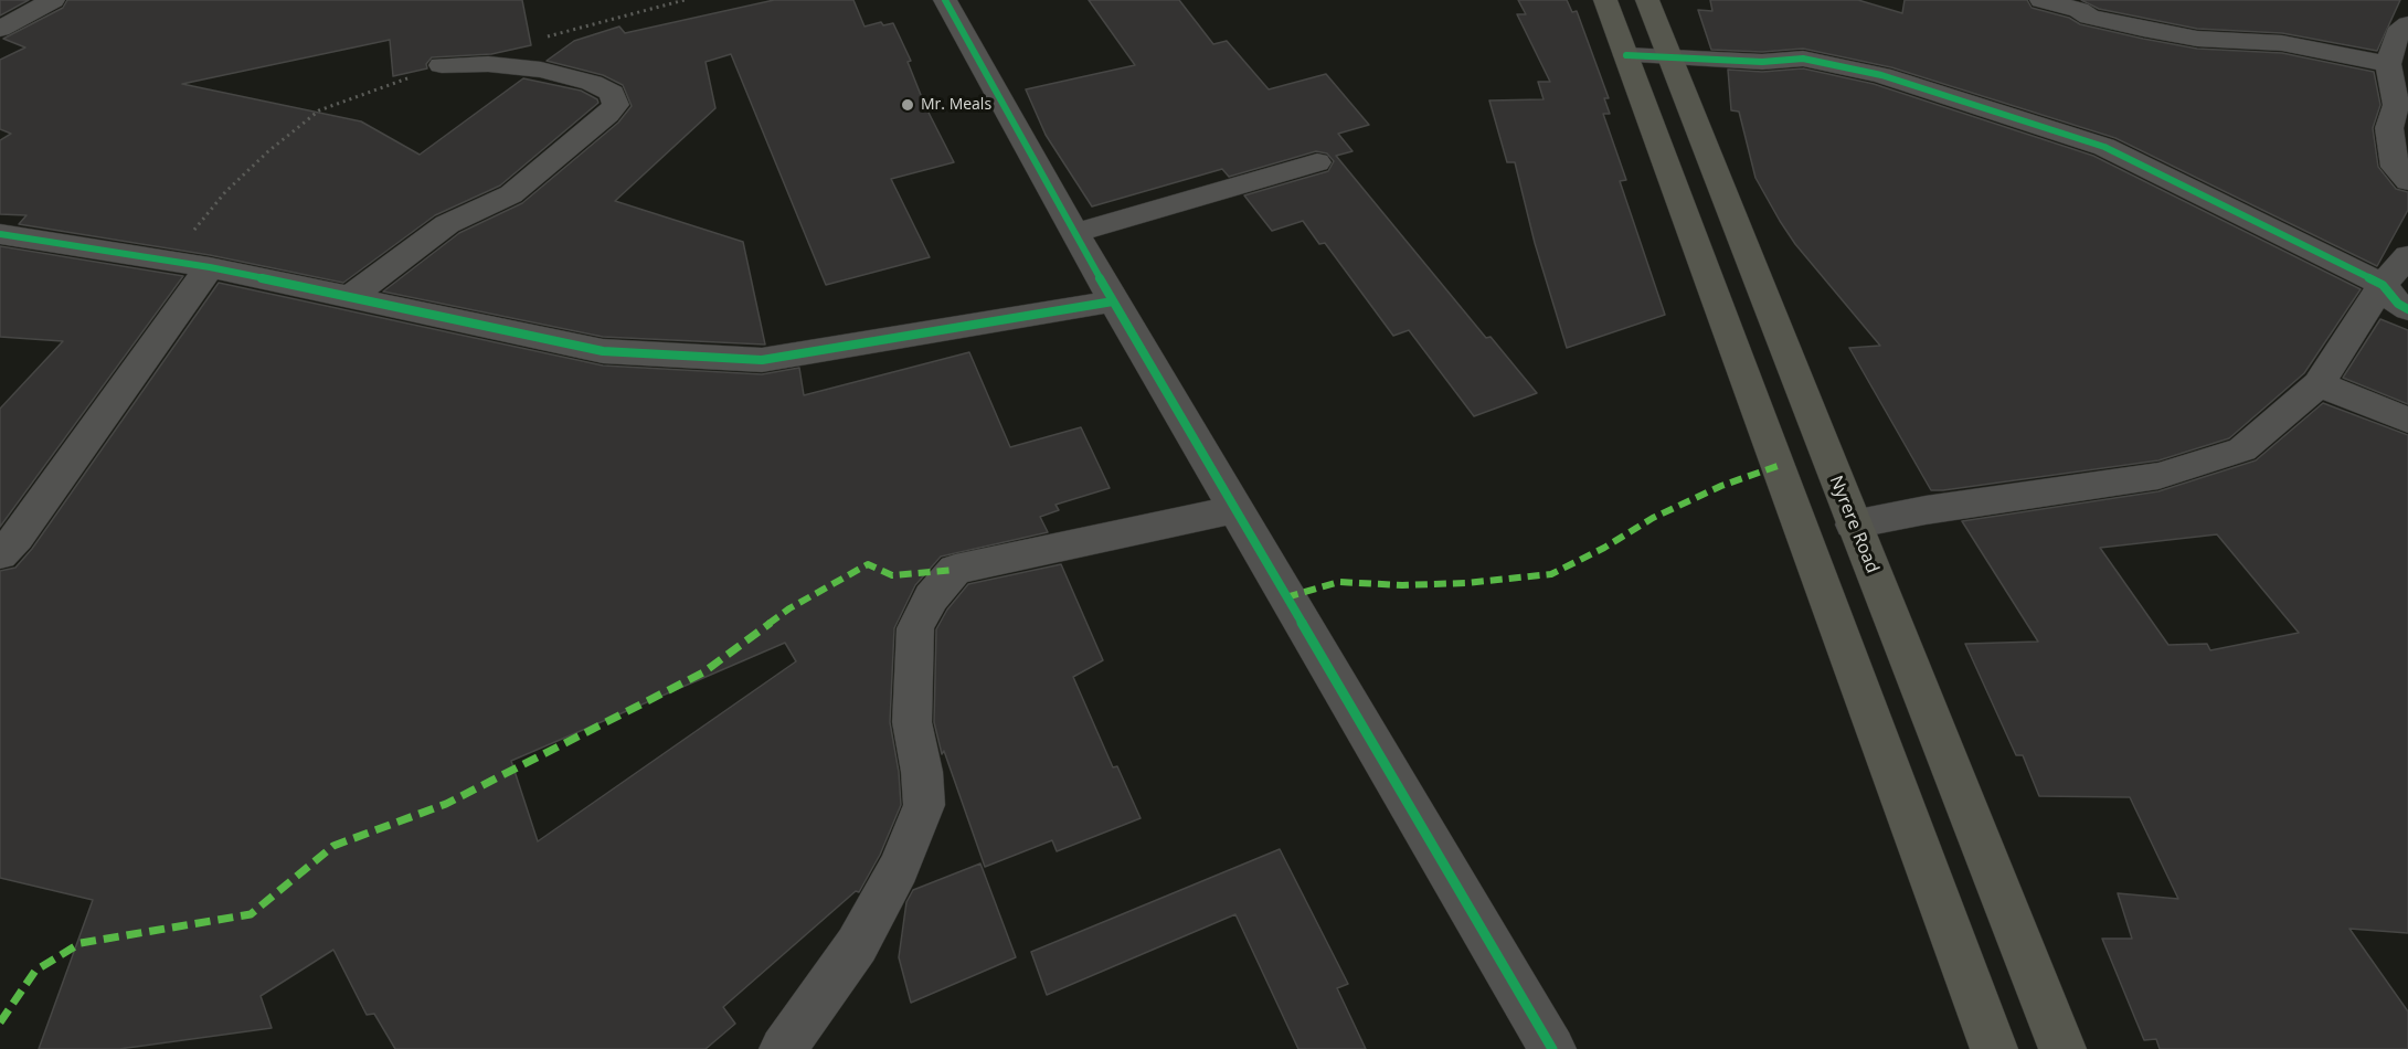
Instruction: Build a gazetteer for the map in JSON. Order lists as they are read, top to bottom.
{
  "streets": {
    "main road": ["Nyrere Road"]
  },
  "places": ["Mr. Meals"]
}
